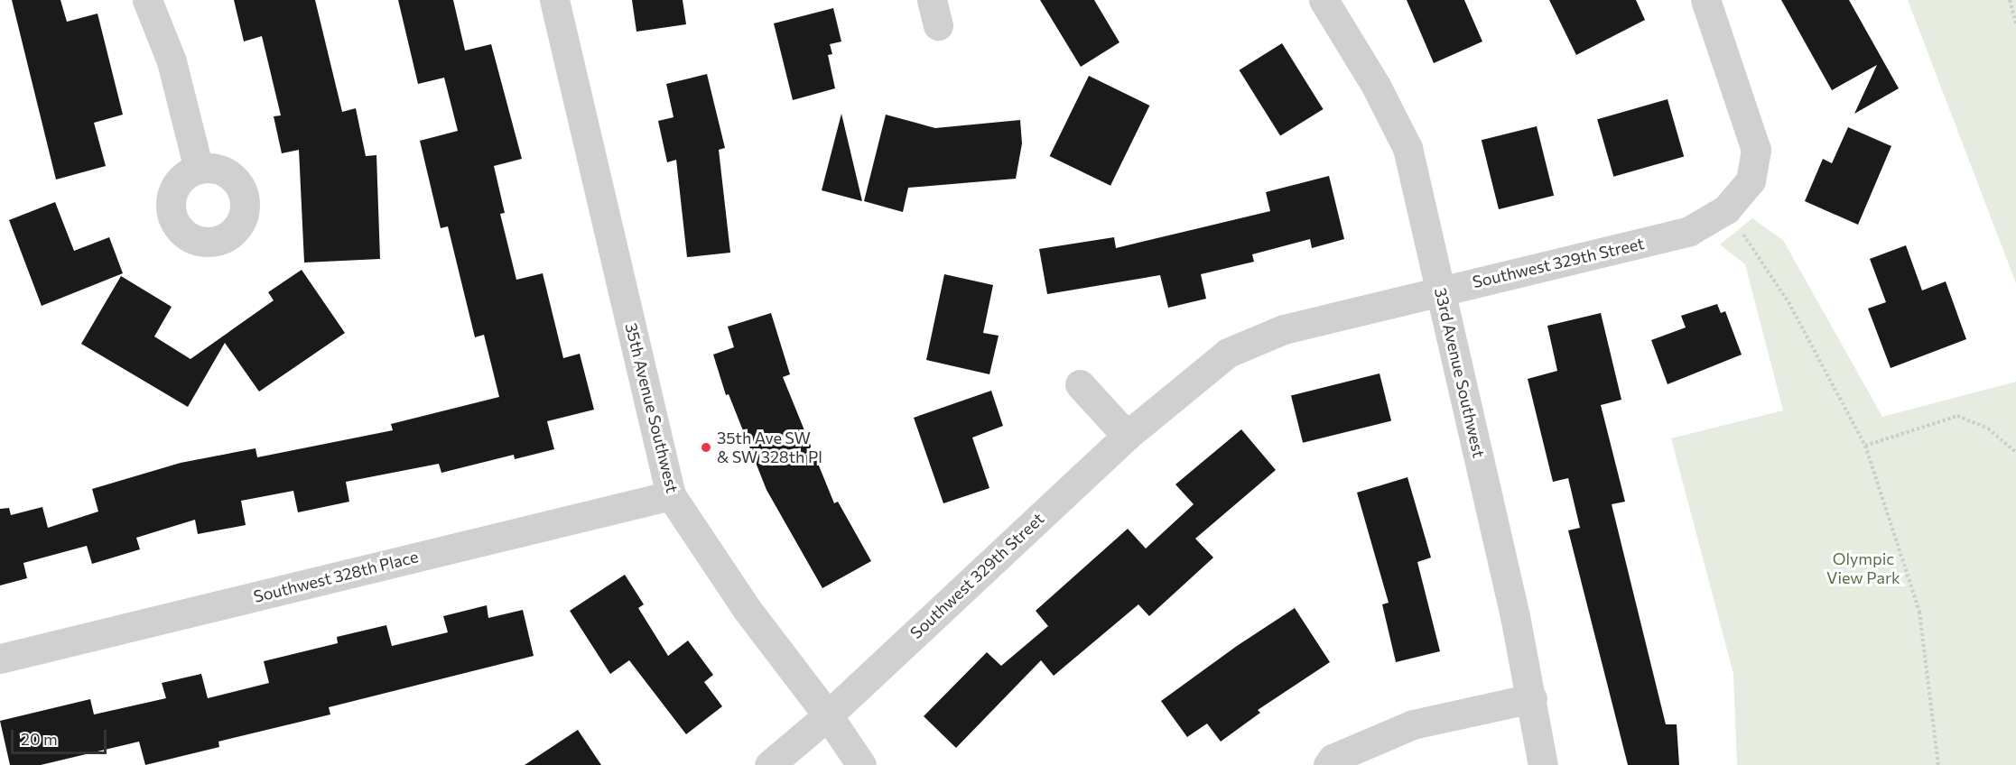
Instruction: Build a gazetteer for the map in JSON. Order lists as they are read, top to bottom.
{
  "streets": {
    "street": [
      "Southwest 329th Street",
      "33rd Avenue Southwest",
      "35th Avenue Southwest",
      "Southwest 328th Place"
    ]
  },
  "crossings": [
    ["Southwest 329th Street", "33rd Avenue Southwest"],
    ["Southwest 329th Street", "35th Avenue Southwest"],
    ["35th Avenue Southwest", "Southwest 328th Place"]
  ],
  "parks": ["Olympic View Park"],
  "places": ["35th Ave SW & SW 328th Pl"],
  "scale_bar": "20 m"
}
